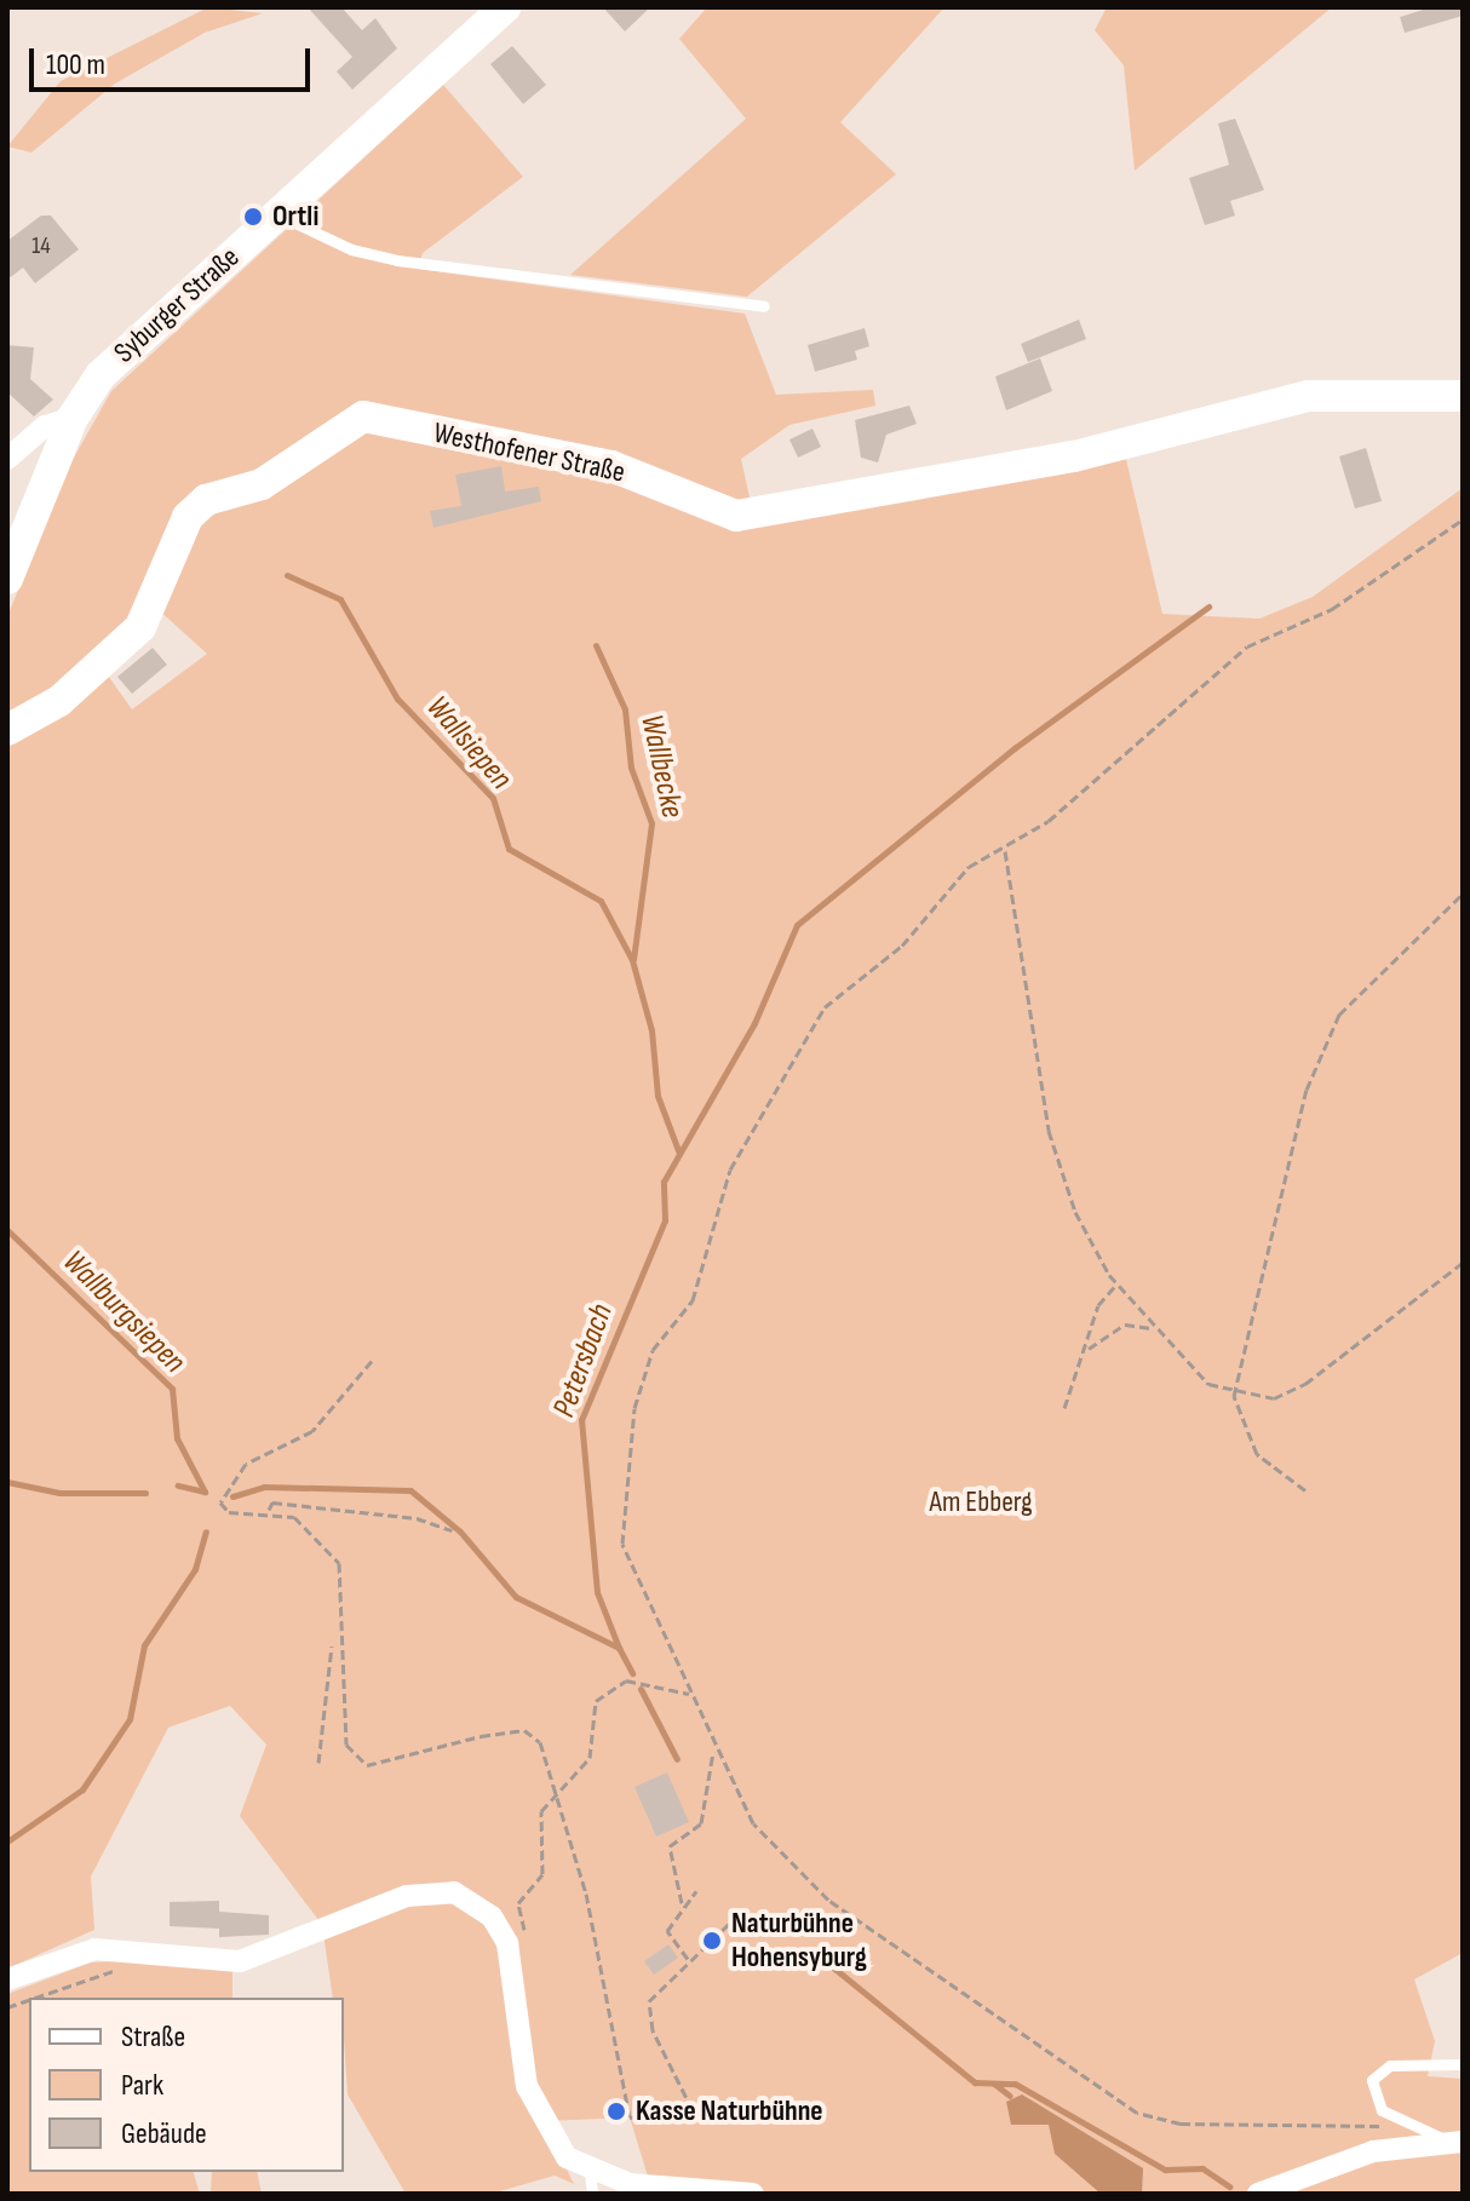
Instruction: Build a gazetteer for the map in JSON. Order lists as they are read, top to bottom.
{
  "streets": {
    "street": ["Syburger Straße", "Westhofener Straße"]
  },
  "water": [
    "Wallsiepen",
    "Wallbecke",
    "Wallburgsiepen",
    "Petersbach"
  ],
  "parks": ["Am Ebberg"],
  "places": ["Ortli", "Naturbühne Hohensyburg", "Kasse Naturbühne"],
  "house_numbers": ["14"],
  "legend": ["Straße", "Park", "Gebäude"],
  "scale_bar": "100 m"
}
